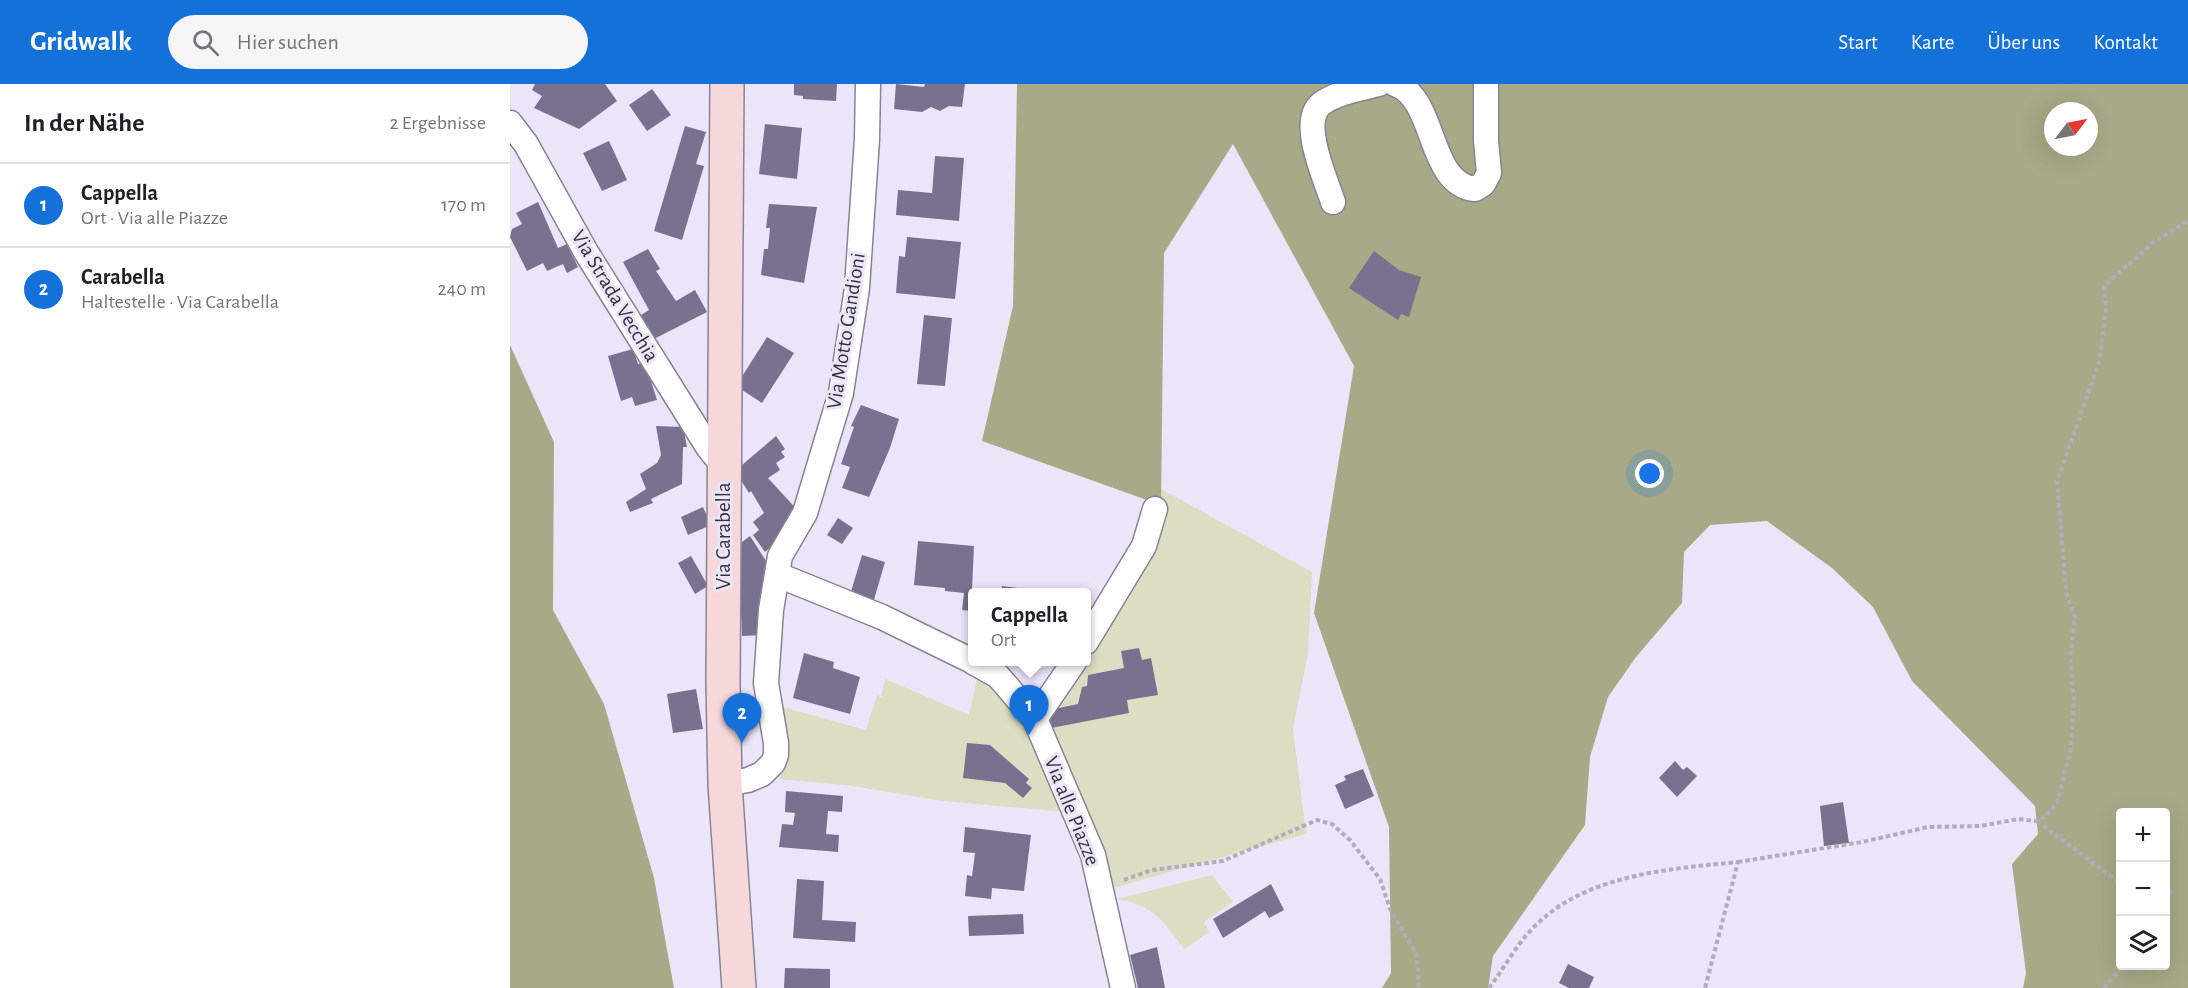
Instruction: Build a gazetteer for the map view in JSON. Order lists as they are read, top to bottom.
{
  "streets": {
    "street": [
      "Via Strada Vecchia",
      "Via Motto Gandioni",
      "Via Carabella",
      "Via alle Piazze"
    ]
  },
  "crossings": [
    ["Via Strada Vecchia", "Via Carabella"],
    ["Via Motto Gandioni", "Via Carabella"],
    ["Via Motto Gandioni", "Via alle Piazze"]
  ],
  "north": "top right",
  "page": {
    "header": "Gridwalk",
    "search": "Hier suchen",
    "nav": [
      "Start",
      "Karte",
      "Über uns",
      "Kontakt"
    ],
    "heading": ["In der Nähe", "2 Ergebnisse"],
    "list": [
      {
        "mark": "1",
        "name": "Cappella",
        "note": "Ort · Via alle Piazze",
        "value": "170 m"
      },
      {
        "mark": "2",
        "name": "Carabella",
        "note": "Haltestelle · Via Carabella",
        "value": "240 m"
      }
    ],
    "popup": ["Cappella", "Ort"],
    "pins": ["1", "2"],
    "map_buttons": ["+", "−"]
  }
}
